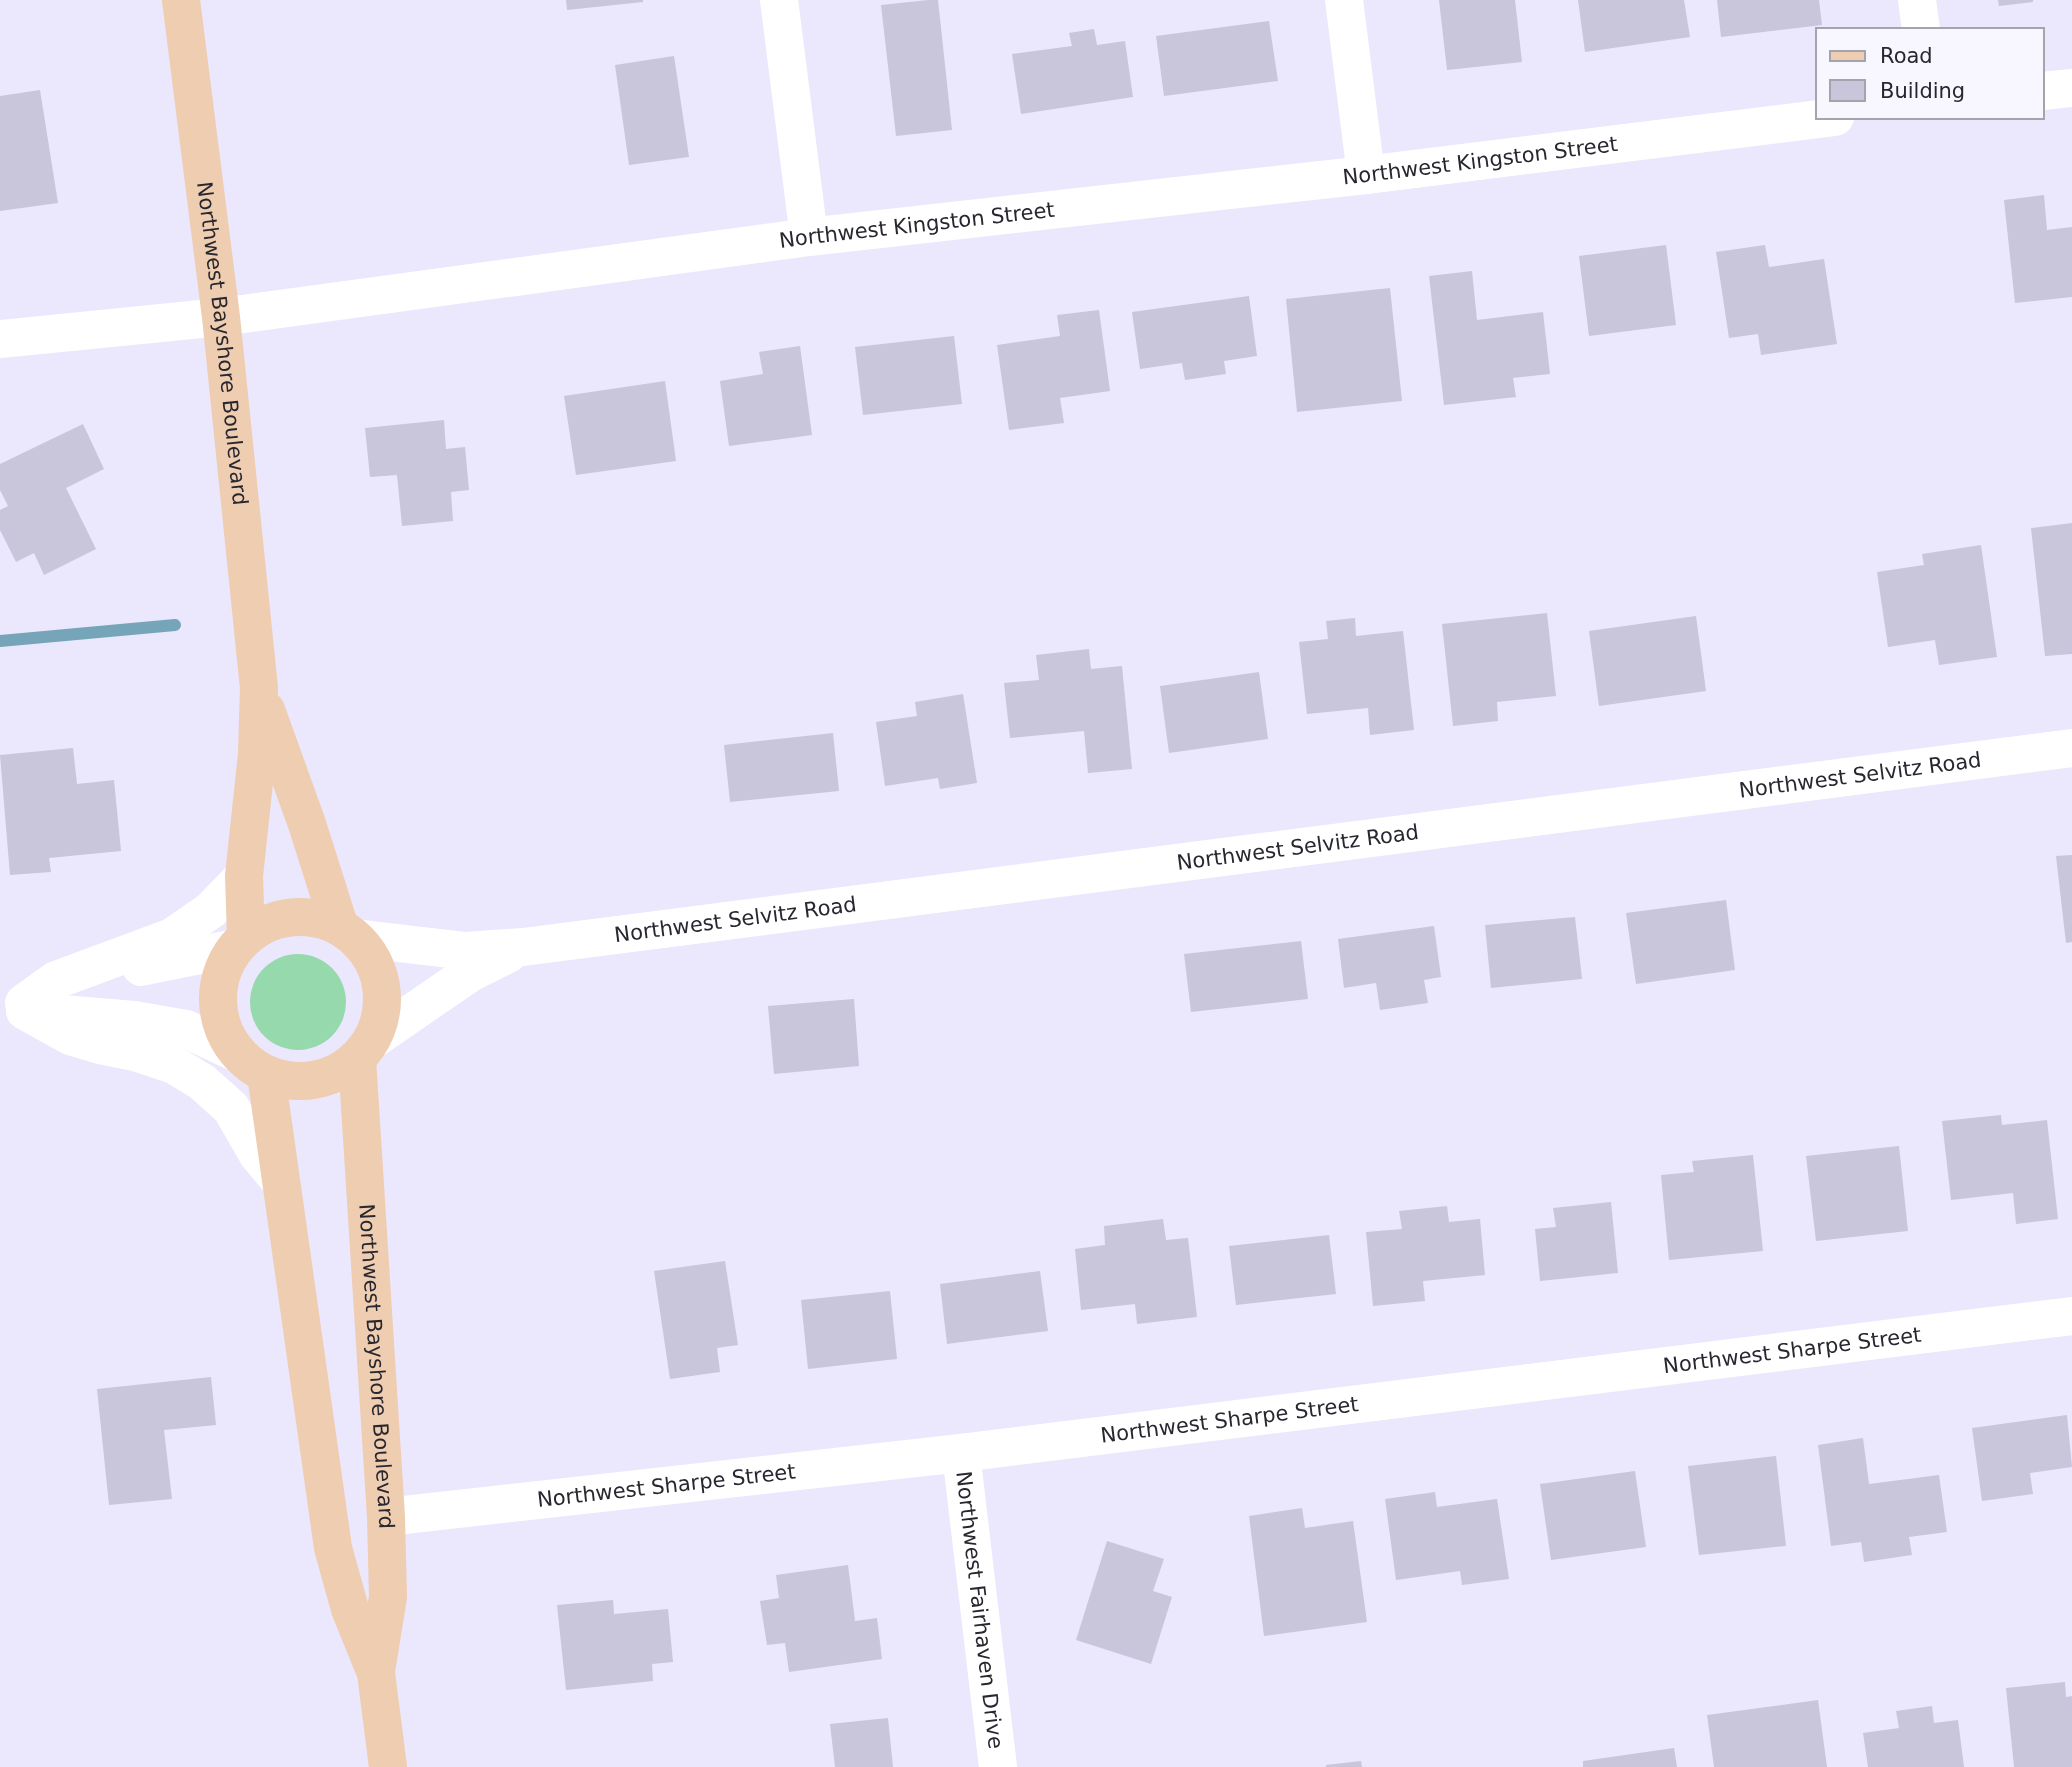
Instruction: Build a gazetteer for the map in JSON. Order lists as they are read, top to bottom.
{
  "streets": {
    "main road": ["Northwest Bayshore Boulevard"],
    "street": [
      "Northwest Kingston Street",
      "Northwest Selvitz Road",
      "Northwest Sharpe Street",
      "Northwest Fairhaven Drive"
    ]
  },
  "crossings": [
    ["Northwest Kingston Street", "Northwest Bayshore Boulevard"],
    ["Northwest Bayshore Boulevard", "Northwest Selvitz Road"],
    ["Northwest Bayshore Boulevard", "Northwest Sharpe Street"],
    ["Northwest Sharpe Street", "Northwest Fairhaven Drive"]
  ],
  "legend": ["Road", "Building"]
}
